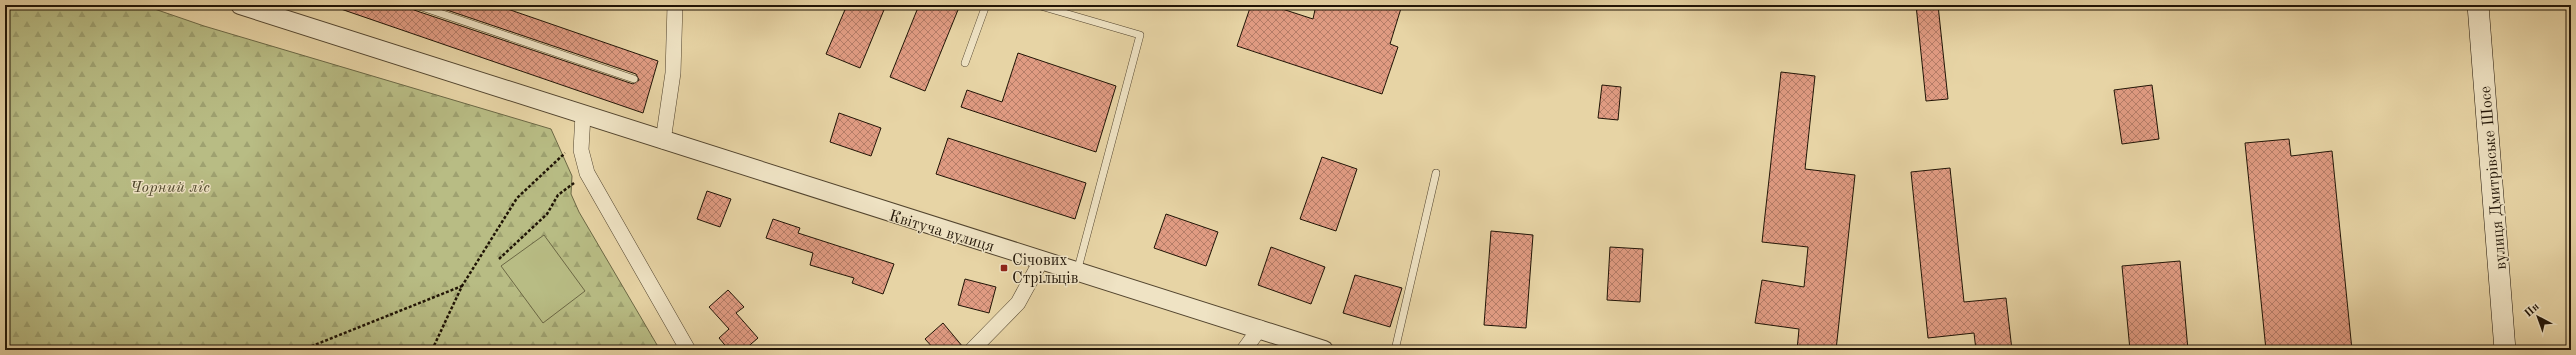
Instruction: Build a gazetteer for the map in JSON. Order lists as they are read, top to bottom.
{
  "streets": {
    "main road": ["вулиця Дмитрівське Шосе"],
    "street": ["Квітуча вулиця"]
  },
  "parks": ["Чорний ліс"],
  "places": {
    "transit": ["Січових Стрільців"]
  },
  "north": "top left"
}
